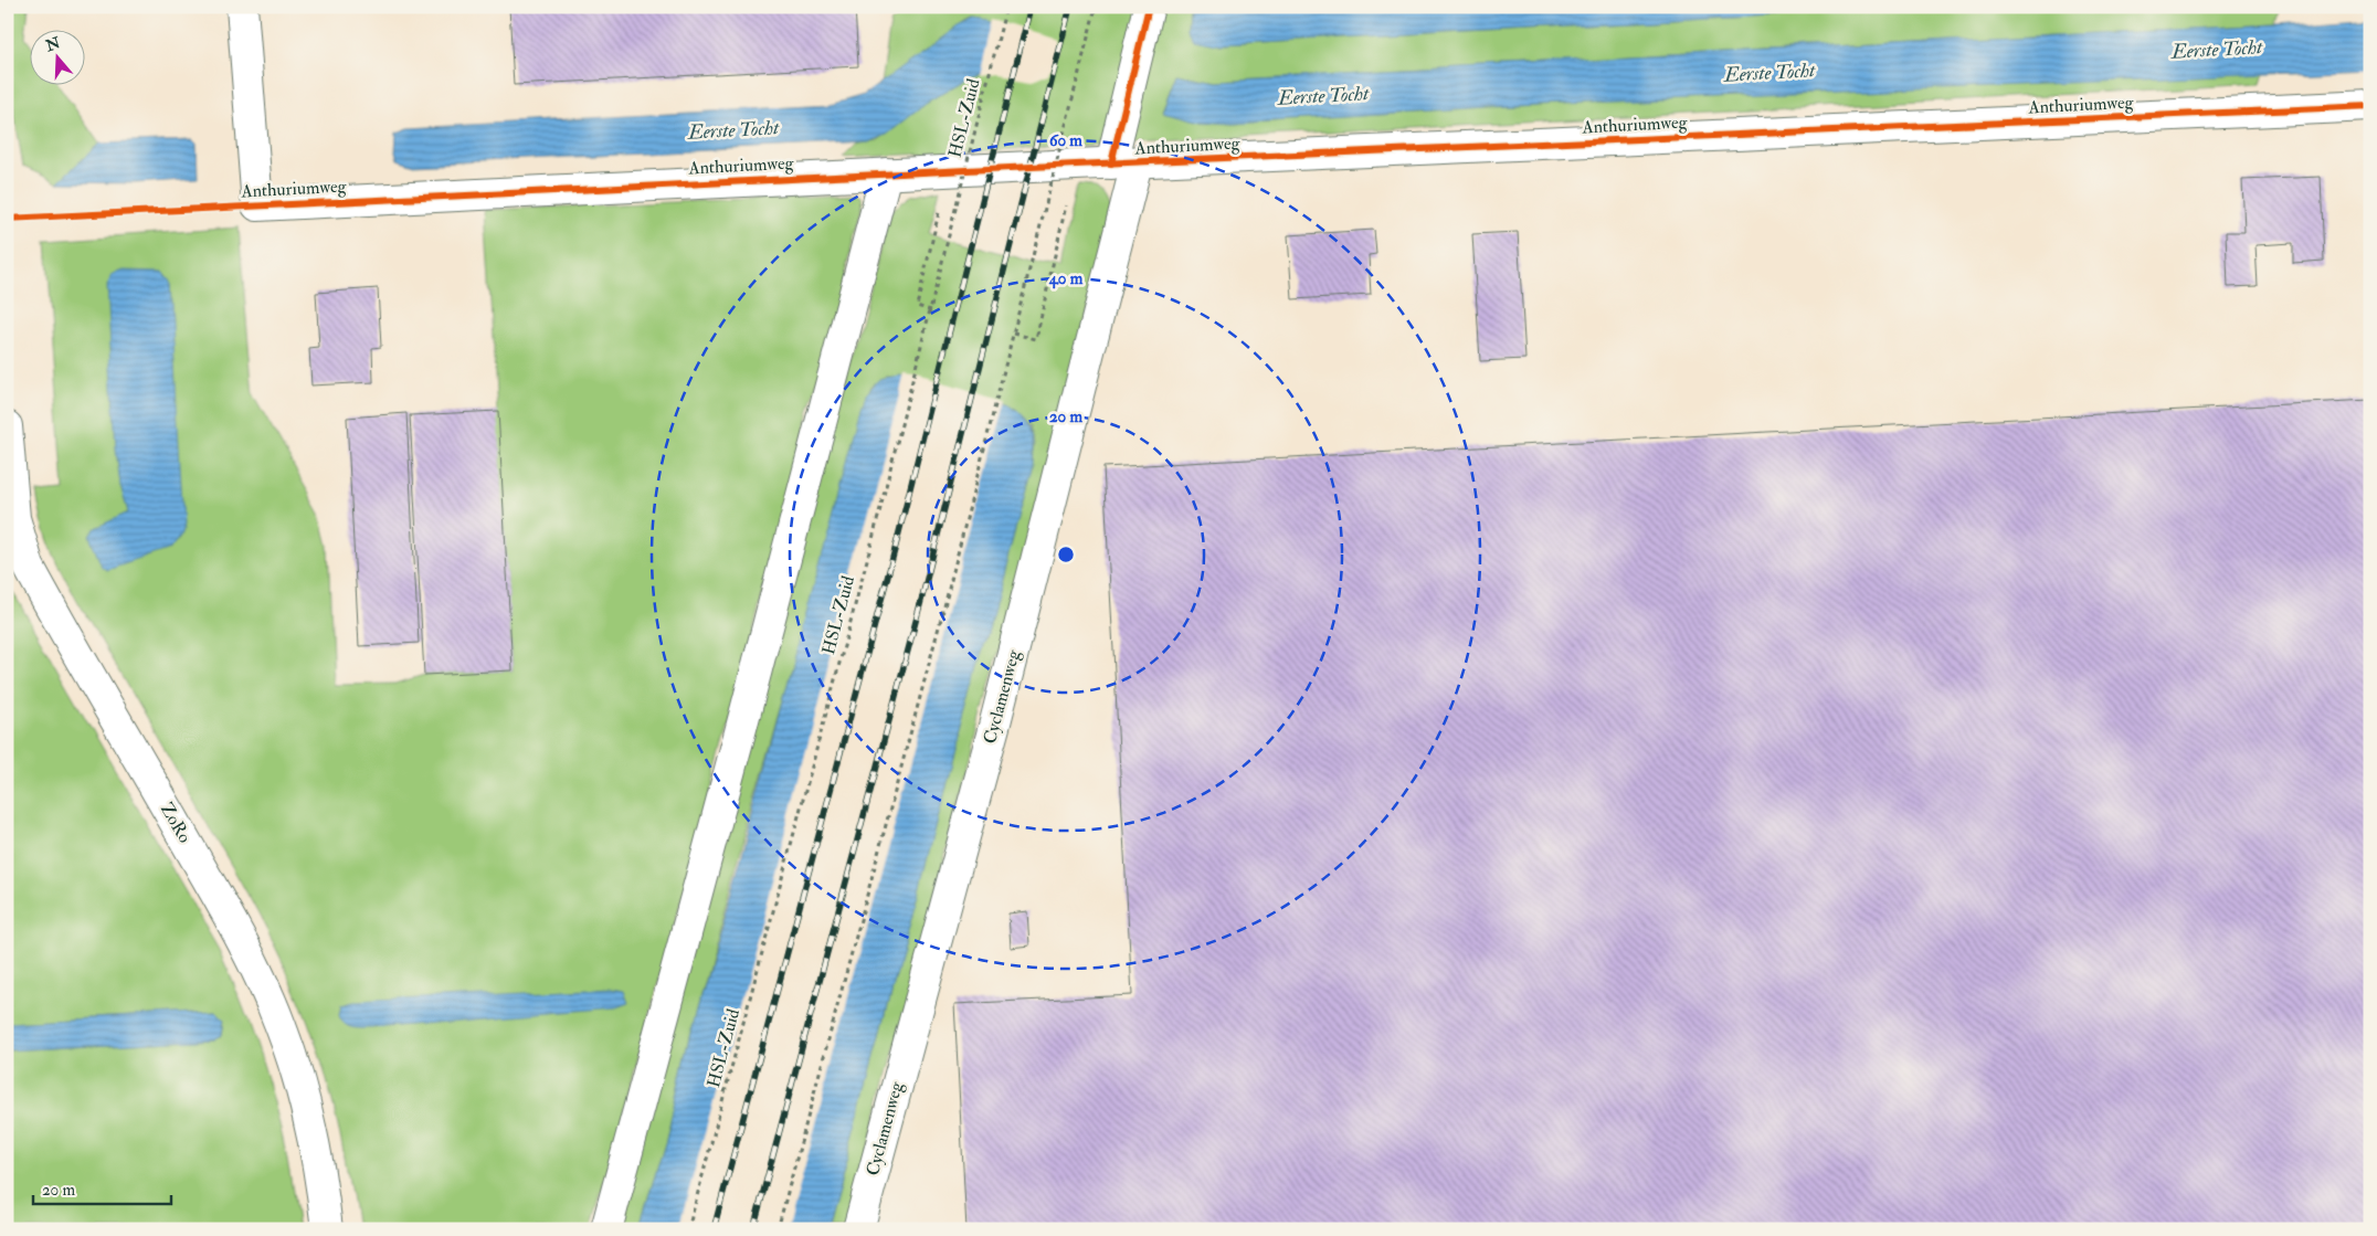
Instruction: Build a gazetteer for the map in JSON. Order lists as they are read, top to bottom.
{
  "streets": {
    "street": ["Anthuriumweg", "Cyclamenweg", "ZoRo"],
    "cycle path": ["HSL-Zuid"]
  },
  "crossings": [
    ["Anthuriumweg", "Cyclamenweg"]
  ],
  "water": ["Eerste Tocht"],
  "scale_bar": "20 m",
  "north": "top",
  "rings": ["60 m", "40 m", "20 m"]
}
